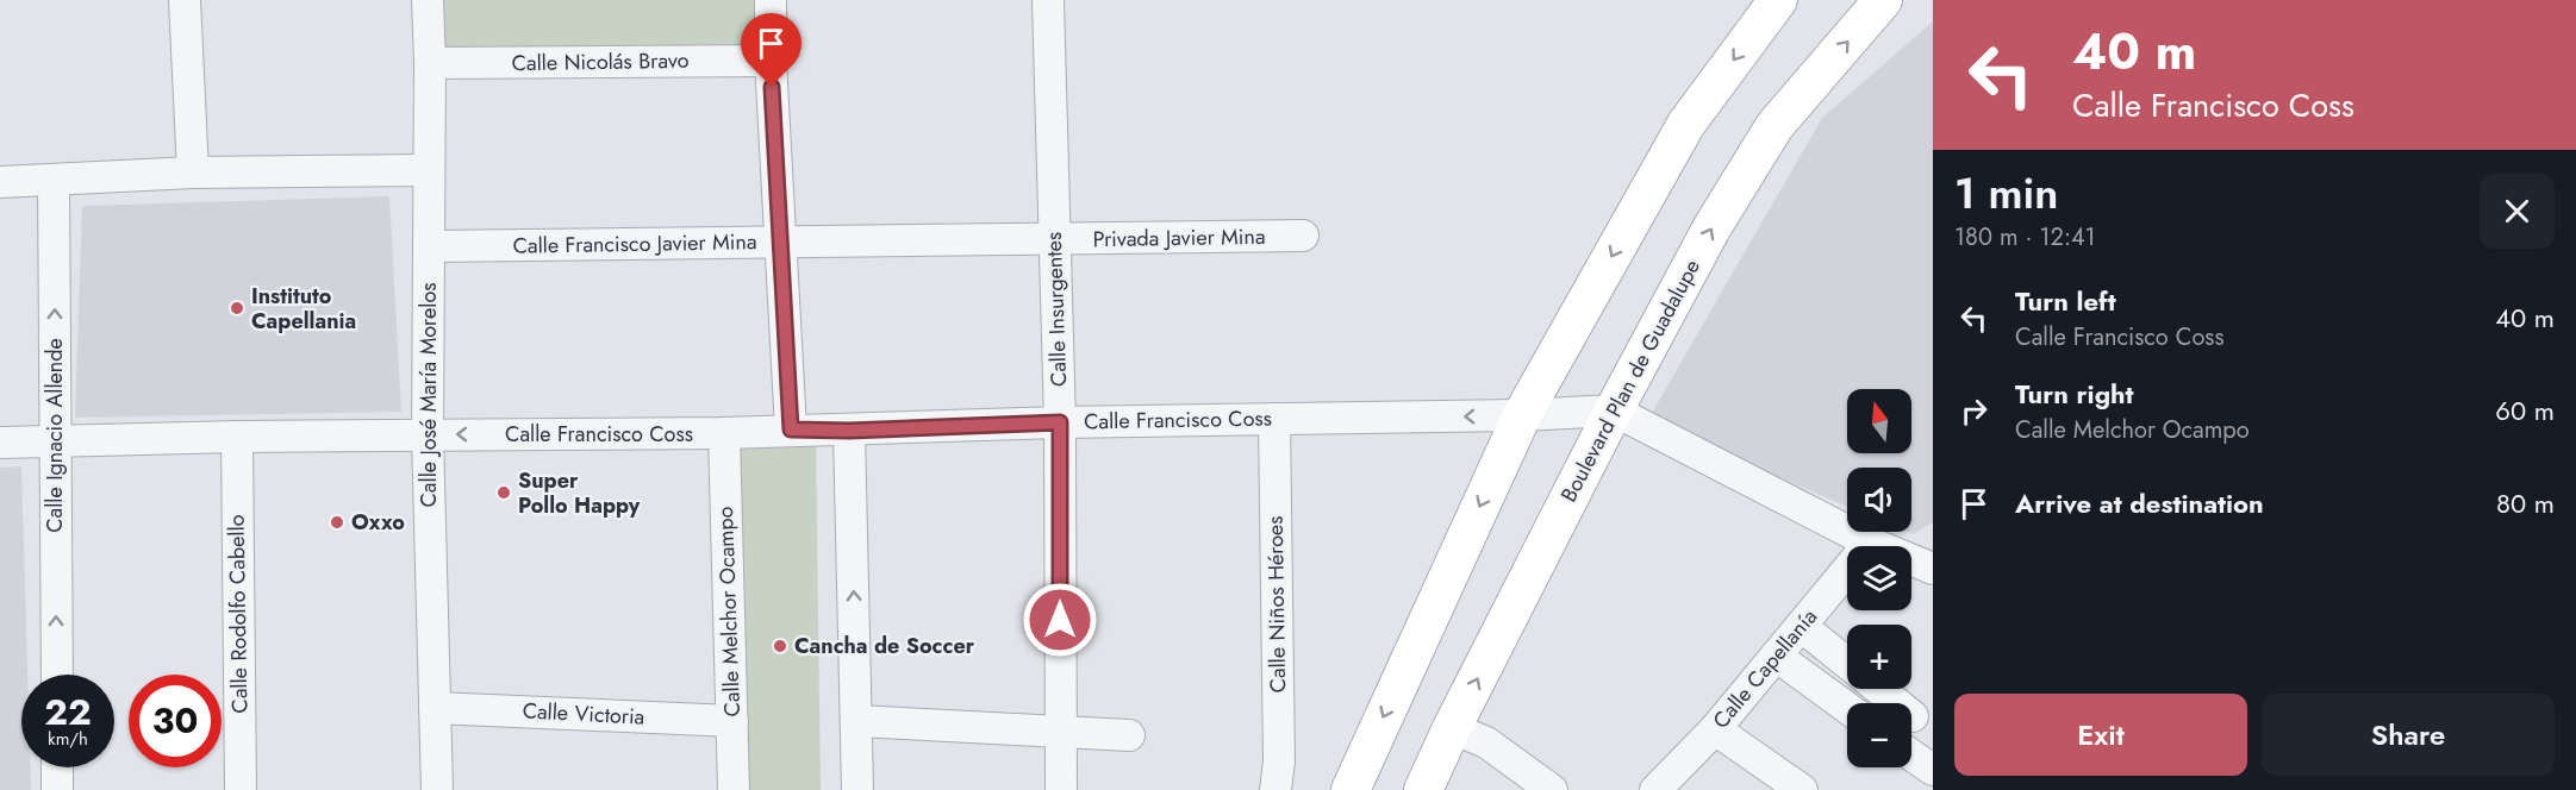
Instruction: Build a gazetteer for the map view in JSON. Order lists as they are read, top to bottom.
{
  "streets": {
    "main road": ["Boulevard Plan de Guadalupe"],
    "street": [
      "Calle Nicolás Bravo",
      "Privada Javier Mina",
      "Calle Francisco Javier Mina",
      "Calle Insurgentes",
      "Calle José María Morelos",
      "Calle Francisco Coss",
      "Calle Ignacio Allende",
      "Calle Niños Héroes",
      "Calle Melchor Ocampo",
      "Calle Rodolfo Cabello",
      "Calle Capellanía",
      "Calle Victoria"
    ]
  },
  "crossings": [
    ["Calle Nicolás Bravo", "Calle José María Morelos"],
    ["Privada Javier Mina", "Calle Francisco Javier Mina"],
    ["Privada Javier Mina", "Calle Insurgentes"],
    ["Calle Francisco Javier Mina", "Calle Insurgentes"],
    ["Calle Francisco Javier Mina", "Calle José María Morelos"],
    ["Calle Insurgentes", "Calle Francisco Coss"],
    ["Boulevard Plan de Guadalupe", "Calle Francisco Coss"],
    ["Calle José María Morelos", "Calle Francisco Coss"],
    ["Calle José María Morelos", "Calle Victoria"],
    ["Calle Francisco Coss", "Calle Ignacio Allende"],
    ["Calle Francisco Coss", "Calle Niños Héroes"],
    ["Calle Francisco Coss", "Calle Melchor Ocampo"],
    ["Calle Francisco Coss", "Calle Rodolfo Cabello"],
    ["Calle Melchor Ocampo", "Calle Victoria"]
  ],
  "one_way": ["Calle Ignacio Allende"],
  "places": [
    "Instituto Capellania",
    "Super Pollo Happy",
    "Oxxo",
    "Cancha de Soccer"
  ],
  "north": "top",
  "page": {
    "turn": ["40 m", "Calle Francisco Coss"],
    "heading": ["1 min", "180 m · 12:41"],
    "list": [
      {
        "name": "Turn left",
        "note": "Calle Francisco Coss",
        "value": "40 m"
      },
      {
        "name": "Turn right",
        "note": "Calle Melchor Ocampo",
        "value": "60 m"
      },
      {
        "name": "Arrive at destination",
        "value": "80 m"
      }
    ],
    "map_buttons": ["+", "−"],
    "speed": "22 km/h",
    "limit": "30",
    "buttons": ["Exit", "Share"]
  }
}
